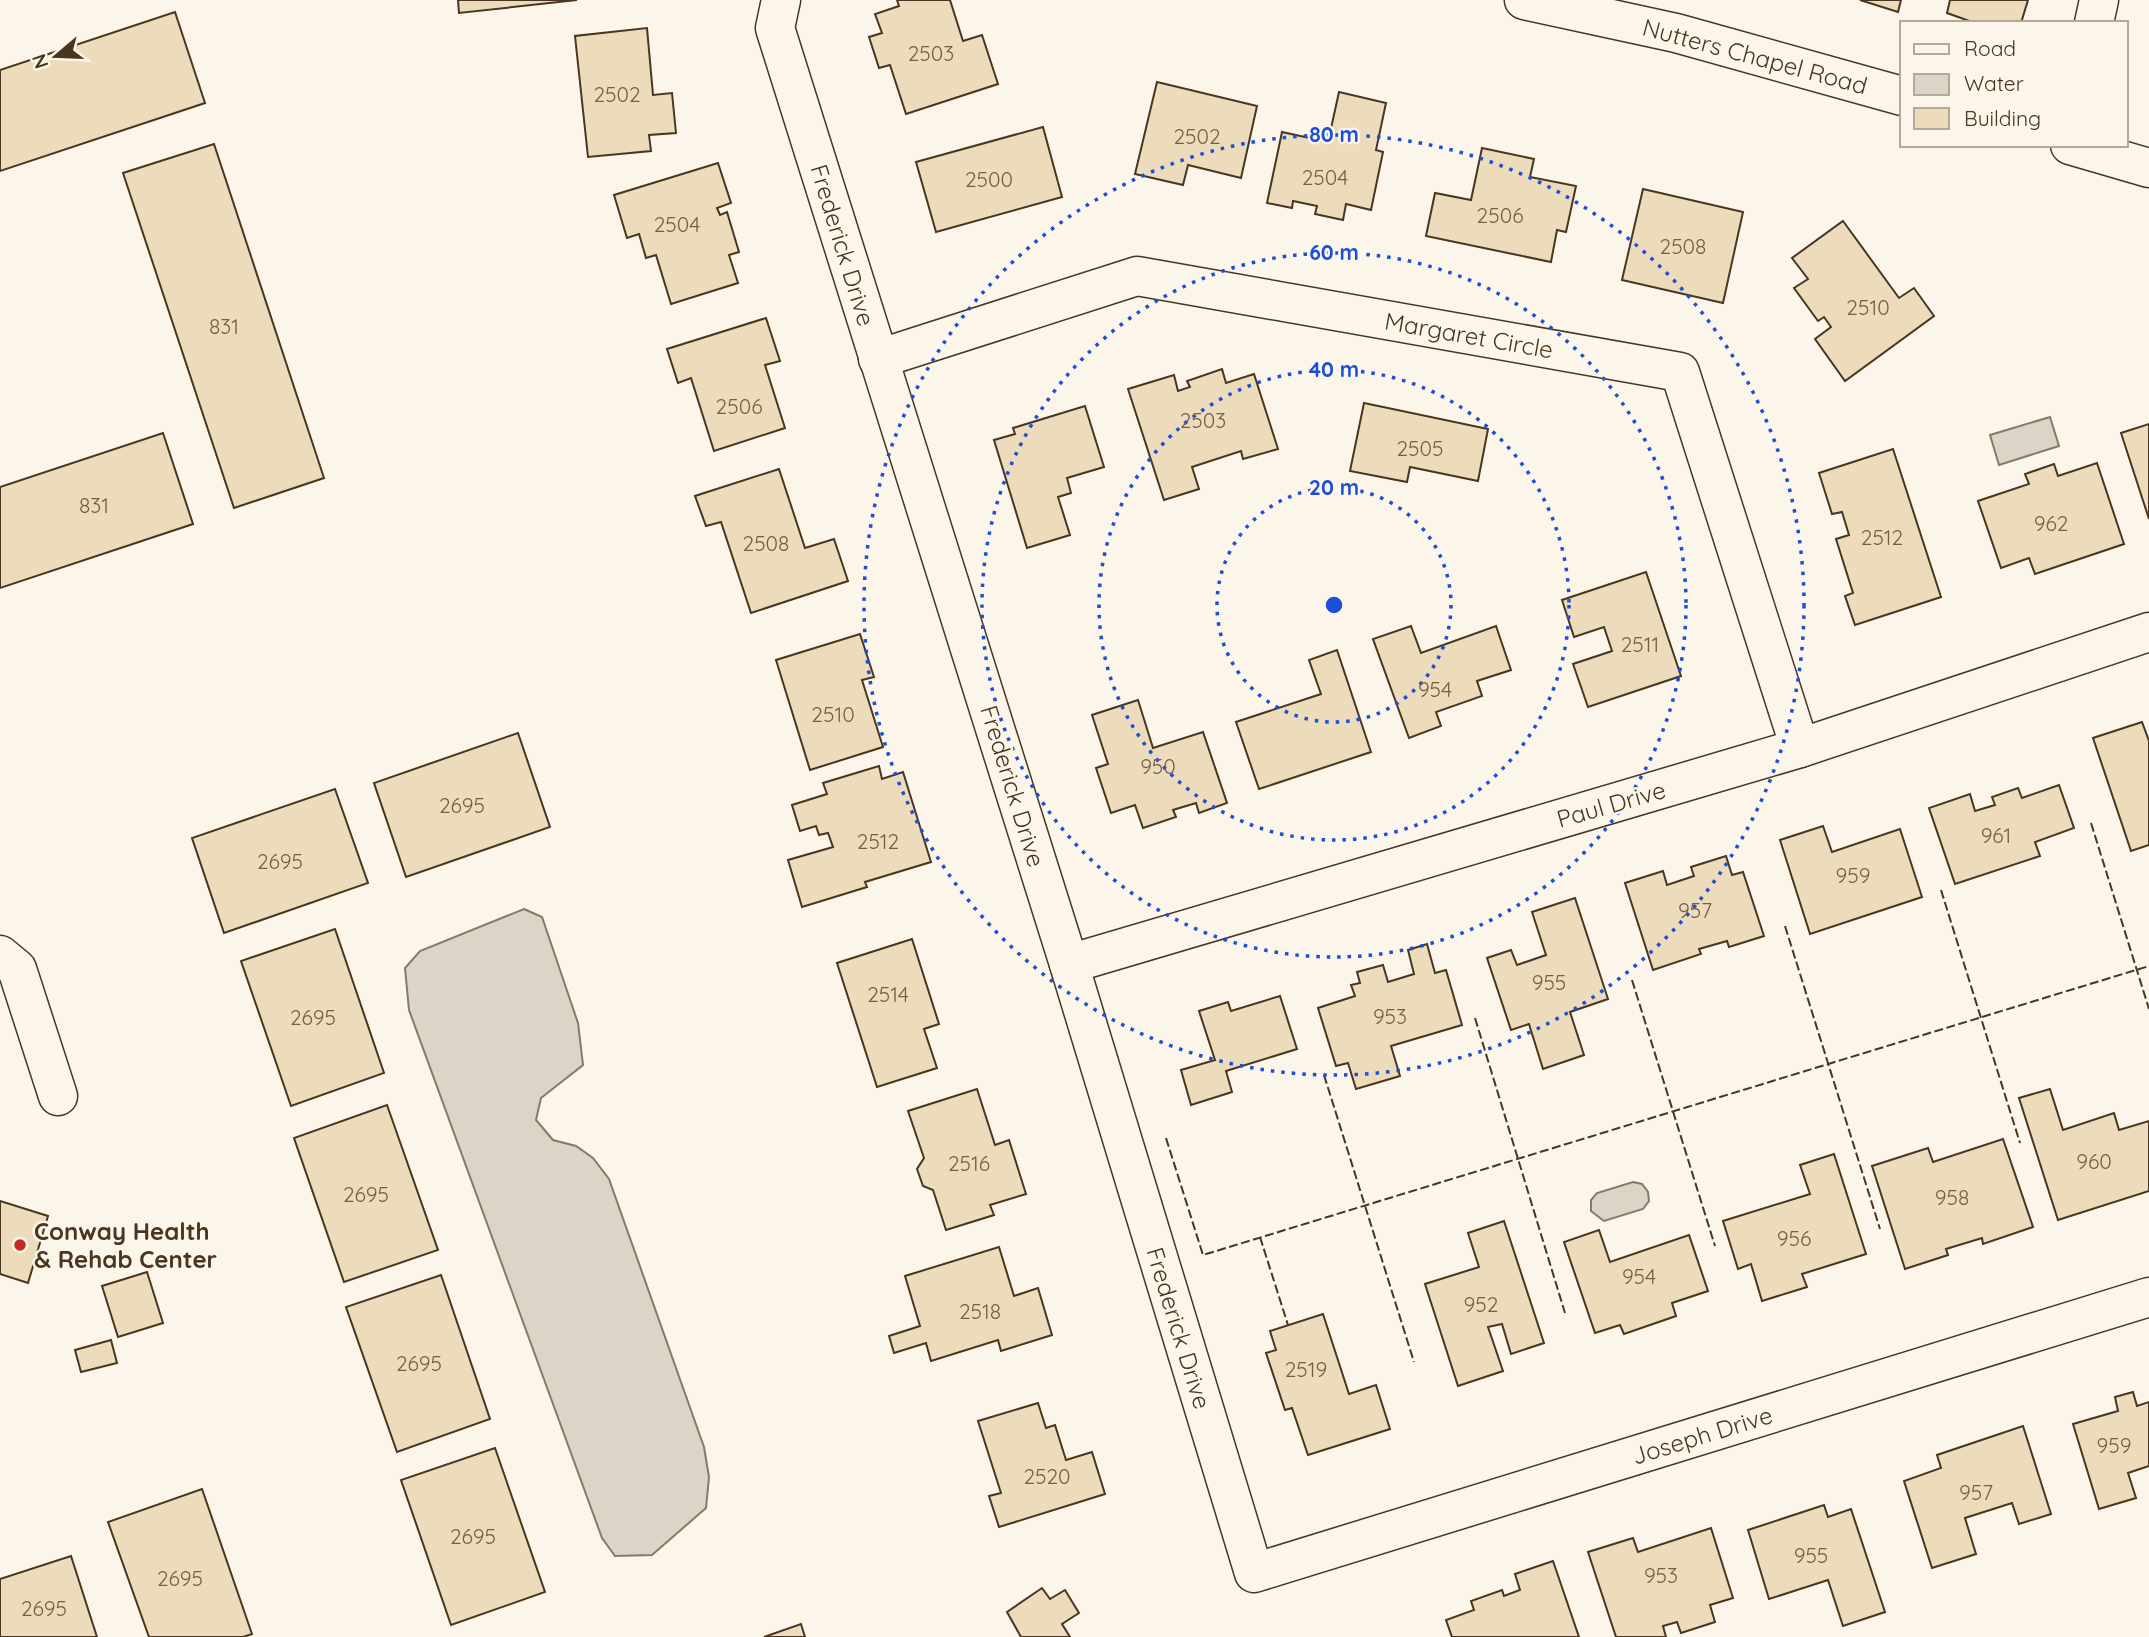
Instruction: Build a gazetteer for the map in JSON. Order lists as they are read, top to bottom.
{
  "streets": {
    "street": [
      "Nutters Chapel Road",
      "Frederick Drive",
      "Margaret Circle",
      "Paul Drive",
      "Joseph Drive"
    ]
  },
  "crossings": [
    ["Frederick Drive", "Margaret Circle"],
    ["Frederick Drive", "Paul Drive"],
    ["Frederick Drive", "Joseph Drive"],
    ["Margaret Circle", "Paul Drive"]
  ],
  "places": ["Conway Health & Rehab Center"],
  "house_numbers": [
    "2503",
    "2502",
    "2502",
    "2504",
    "2500",
    "2506",
    "2504",
    "2508",
    "2510",
    "831",
    "2506",
    "2503",
    "2505",
    "831",
    "962",
    "2512",
    "2508",
    "2511",
    "954",
    "2510",
    "950",
    "2695",
    "961",
    "2512",
    "2695",
    "959",
    "957",
    "955",
    "2514",
    "953",
    "2695",
    "960",
    "2516",
    "2695",
    "958",
    "956",
    "954",
    "952",
    "2518",
    "2695",
    "2519",
    "959",
    "2520",
    "957",
    "2695",
    "955",
    "953",
    "2695",
    "2695"
  ],
  "legend": ["Road", "Water", "Building"],
  "north": "left",
  "rings": [
    "80 m",
    "60 m",
    "40 m",
    "20 m"
  ]
}
